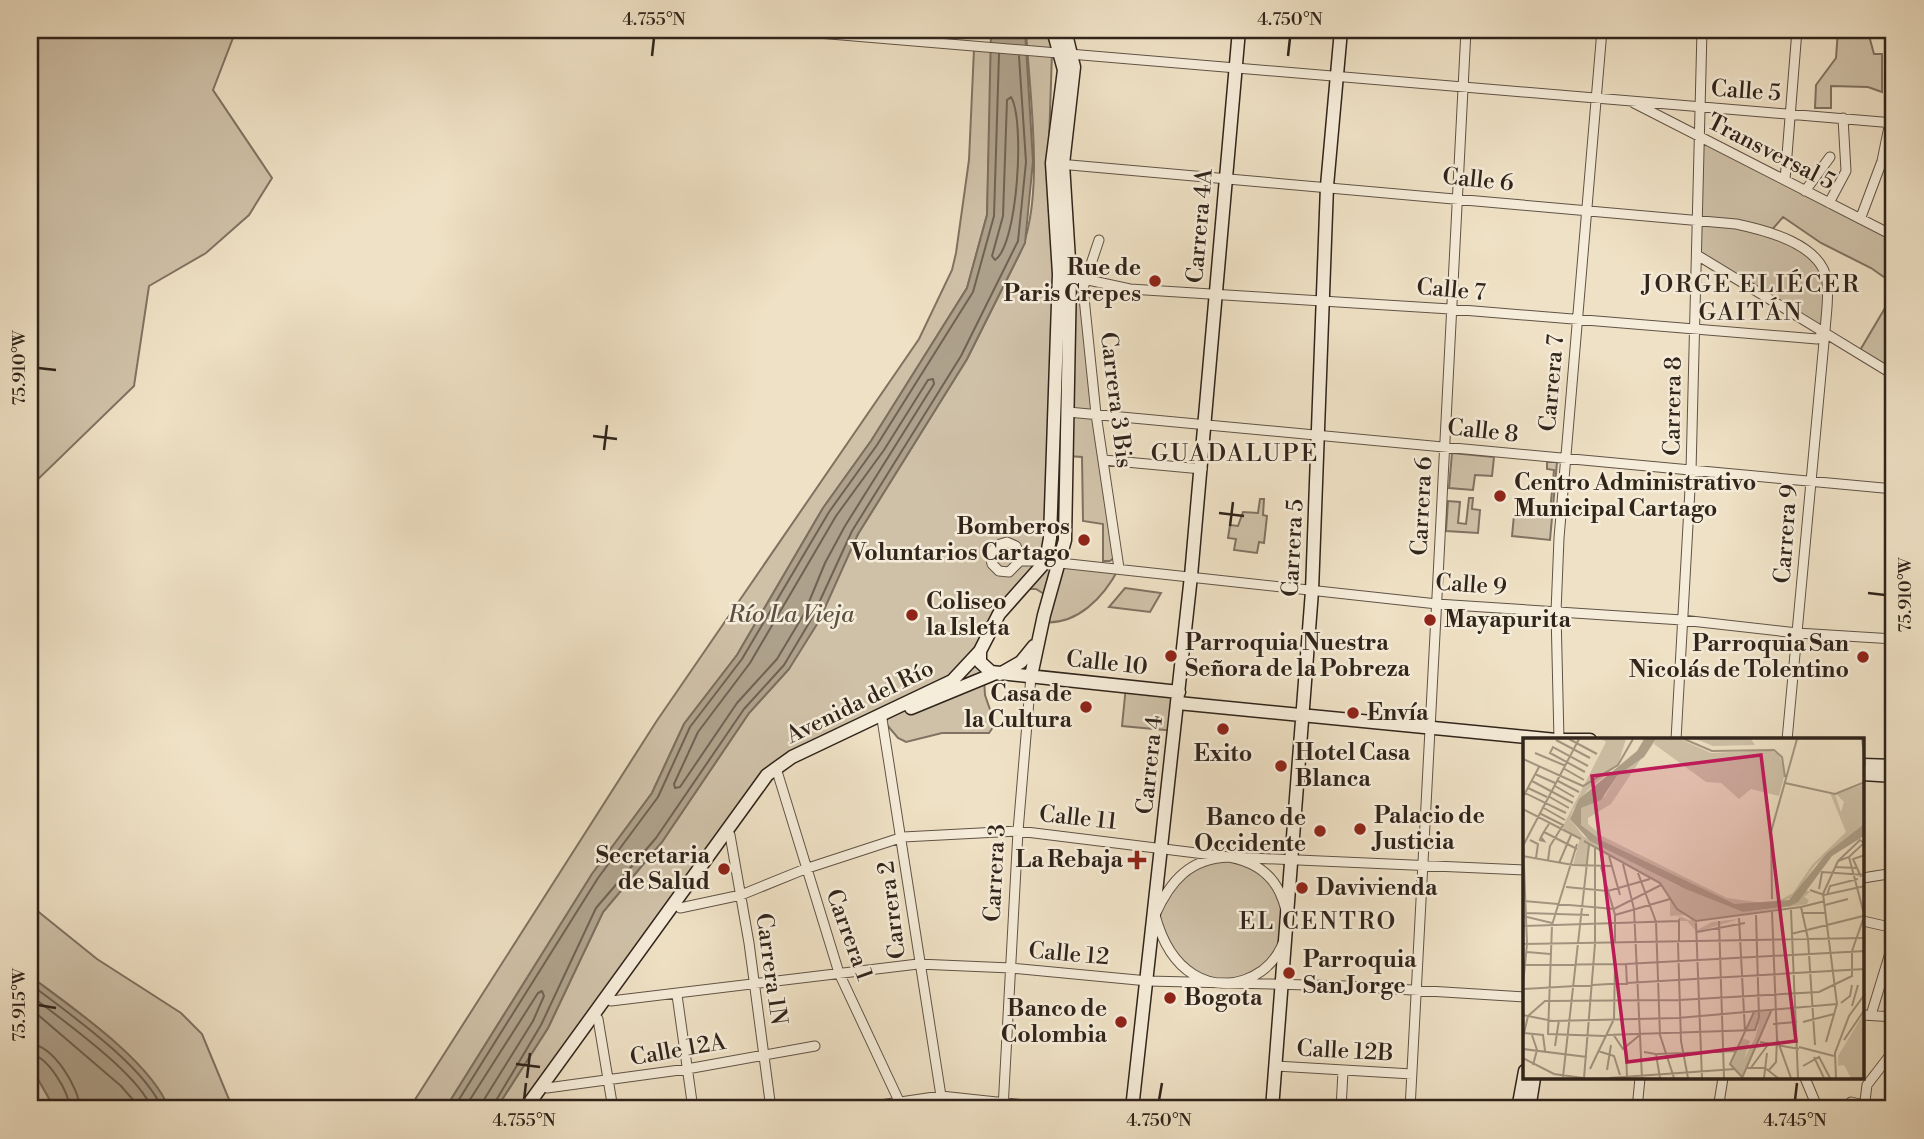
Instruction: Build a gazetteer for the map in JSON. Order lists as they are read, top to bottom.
{
  "streets": {
    "main road": [
      "Carrera 4A",
      "Carrera 5",
      "Calle 9",
      "Calle 10",
      "Avenida del Río",
      "Carrera 4",
      "Carrera 3"
    ],
    "street": [
      "Calle 5",
      "Transversal 5",
      "Calle 6",
      "Calle 7",
      "Carrera 7",
      "Carrera 3 Bis",
      "Carrera 8",
      "Calle 8",
      "Carrera 6",
      "Carrera 9",
      "Calle 11",
      "Carrera 2",
      "Carrera 1",
      "Calle 12",
      "Carrera 1N",
      "Calle 12A",
      "Calle 12B"
    ]
  },
  "crossings": [
    ["Calle 5", "Transversal 5"],
    ["Calle 5", "Carrera 4A"],
    ["Calle 5", "Carrera 7"],
    ["Calle 5", "Carrera 8"],
    ["Calle 5", "Carrera 6"],
    ["Calle 5", "Carrera 5"],
    ["Calle 5", "Avenida del Río"],
    ["Transversal 5", "Carrera 8"],
    ["Calle 6", "Carrera 4A"],
    ["Calle 6", "Calle 7"],
    ["Calle 6", "Carrera 7"],
    ["Calle 6", "Carrera 8"],
    ["Calle 6", "Carrera 6"],
    ["Calle 6", "Carrera 9"],
    ["Calle 6", "Carrera 5"],
    ["Calle 6", "Avenida del Río"],
    ["Carrera 4A", "Calle 7"],
    ["Carrera 4A", "Calle 8"],
    ["Carrera 4A", "Carrera 4"],
    ["Calle 7", "Carrera 7"],
    ["Calle 7", "Carrera 3 Bis"],
    ["Calle 7", "Carrera 8"],
    ["Calle 7", "Carrera 6"],
    ["Calle 7", "Carrera 9"],
    ["Calle 7", "Carrera 5"],
    ["Calle 7", "Avenida del Río"],
    ["Carrera 7", "Calle 8"],
    ["Carrera 7", "Calle 9"],
    ["Carrera 3 Bis", "Calle 8"],
    ["Carrera 3 Bis", "Calle 9"],
    ["Carrera 8", "Calle 8"],
    ["Carrera 8", "Calle 9"],
    ["Calle 8", "Carrera 6"],
    ["Calle 8", "Carrera 9"],
    ["Calle 8", "Carrera 5"],
    ["Calle 8", "Avenida del Río"],
    ["Calle 8", "Carrera 4"],
    ["Carrera 6", "Calle 9"],
    ["Carrera 6", "Calle 10"],
    ["Carrera 6", "Calle 11"],
    ["Carrera 6", "Calle 12"],
    ["Carrera 6", "Calle 12B"],
    ["Carrera 9", "Calle 9"],
    ["Carrera 5", "Calle 9"],
    ["Carrera 5", "Calle 10"],
    ["Carrera 5", "Carrera 4"],
    ["Carrera 5", "Calle 11"],
    ["Carrera 5", "Calle 12"],
    ["Carrera 5", "Calle 12B"],
    ["Calle 9", "Avenida del Río"],
    ["Calle 9", "Carrera 4"],
    ["Calle 10", "Avenida del Río"],
    ["Calle 10", "Carrera 4"],
    ["Calle 10", "Carrera 3"],
    ["Avenida del Río", "Calle 11"],
    ["Avenida del Río", "Carrera 3"],
    ["Avenida del Río", "Carrera 2"],
    ["Avenida del Río", "Carrera 1"],
    ["Avenida del Río", "Calle 12"],
    ["Avenida del Río", "Carrera 1N"],
    ["Avenida del Río", "Calle 12A"],
    ["Carrera 4", "Calle 11"],
    ["Carrera 4", "Calle 12"],
    ["Calle 11", "Carrera 3"],
    ["Calle 11", "Carrera 2"],
    ["Calle 11", "Carrera 1"],
    ["Calle 11", "Calle 12"],
    ["Calle 11", "Carrera 1N"],
    ["Carrera 3", "Calle 12"],
    ["Carrera 2", "Calle 12"],
    ["Carrera 1", "Calle 12"],
    ["Calle 12", "Carrera 1N"],
    ["Carrera 1N", "Calle 12A"]
  ],
  "districts": ["JORGE ELIÉCER GAITÁN", "GUADALUPE", "EL CENTRO"],
  "water": ["Río La Vieja"],
  "places": {
    "other": [
      "Rue de Paris Crepes",
      "Centro Administrativo Municipal Cartago",
      "Bomberos Voluntarios Cartago",
      "Coliseo la Isleta",
      "Mayapurita",
      "Parroquia Nuestra Señora de la Pobreza",
      "Parroquia San Nicolás de Tolentino",
      "Casa de la Cultura",
      "Envía",
      "Exito",
      "Hotel Casa Blanca",
      "Palacio de Justicia",
      "Banco de Occidente",
      "Secretaria de Salud",
      "Davivienda",
      "Parroquia San Jorge",
      "Bogota",
      "Banco de Colombia"
    ],
    "health": ["La Rebaja"]
  },
  "coordinates": [
    "4.755°N",
    "4.750°N",
    "75.910°W",
    "75.915°W",
    "4.745°N"
  ]
}
